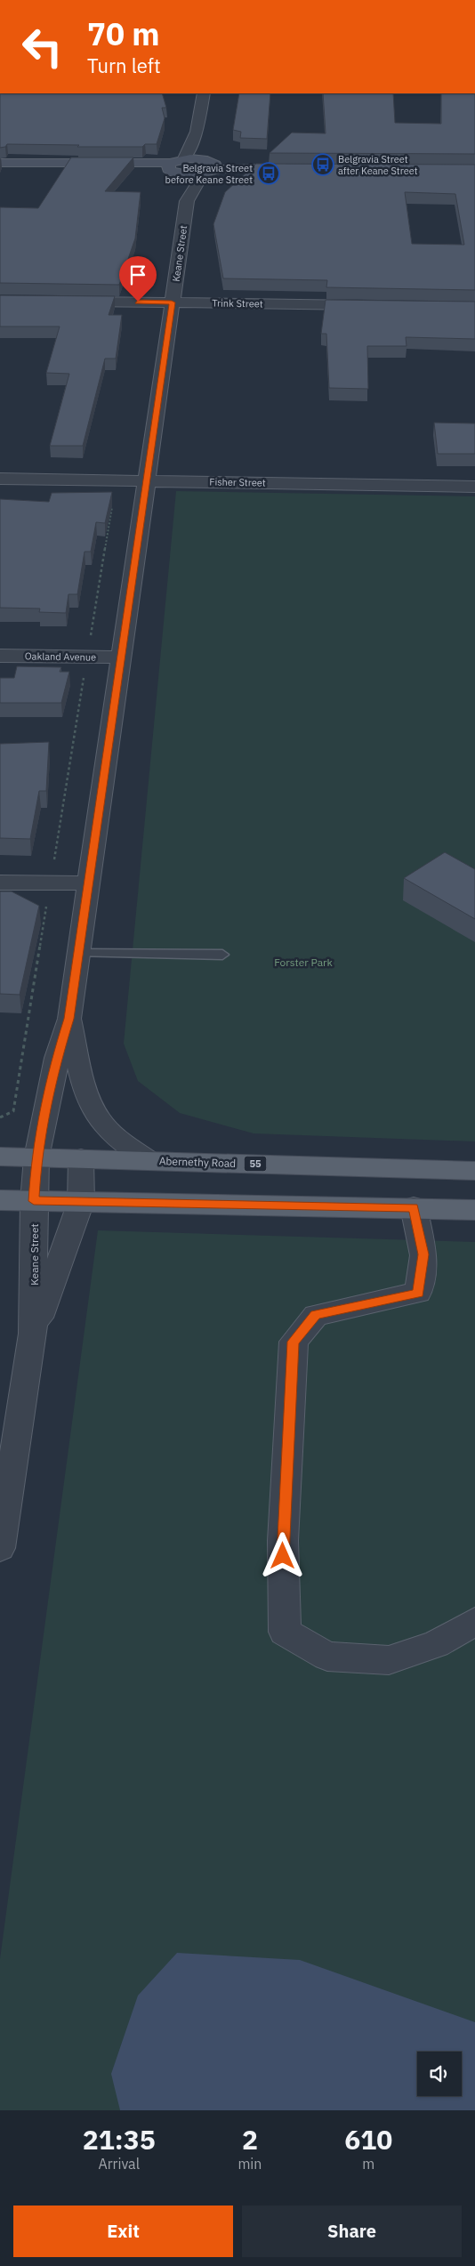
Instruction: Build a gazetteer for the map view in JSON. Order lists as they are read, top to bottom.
{
  "streets": {
    "main road": ["Abernethy Road", "55"],
    "street": [
      "Keane Street",
      "Trink Street",
      "Fisher Street",
      "Oakland Avenue"
    ]
  },
  "crossings": [
    ["Keane Street", "Trink Street"],
    ["Keane Street", "Fisher Street"],
    ["Keane Street", "Oakland Avenue"],
    ["Keane Street", "Abernethy Road"]
  ],
  "parks": ["Forster Park"],
  "places": {
    "bus stop": ["Belgravia Street after Keane Street", "Belgravia Street before Keane Street"]
  },
  "page": {
    "turn": ["70 m", "Turn left"],
    "eta": [
      "21:35",
      "Arrival",
      "2",
      "min",
      "610",
      "m"
    ],
    "buttons": ["Exit", "Share"]
  }
}
